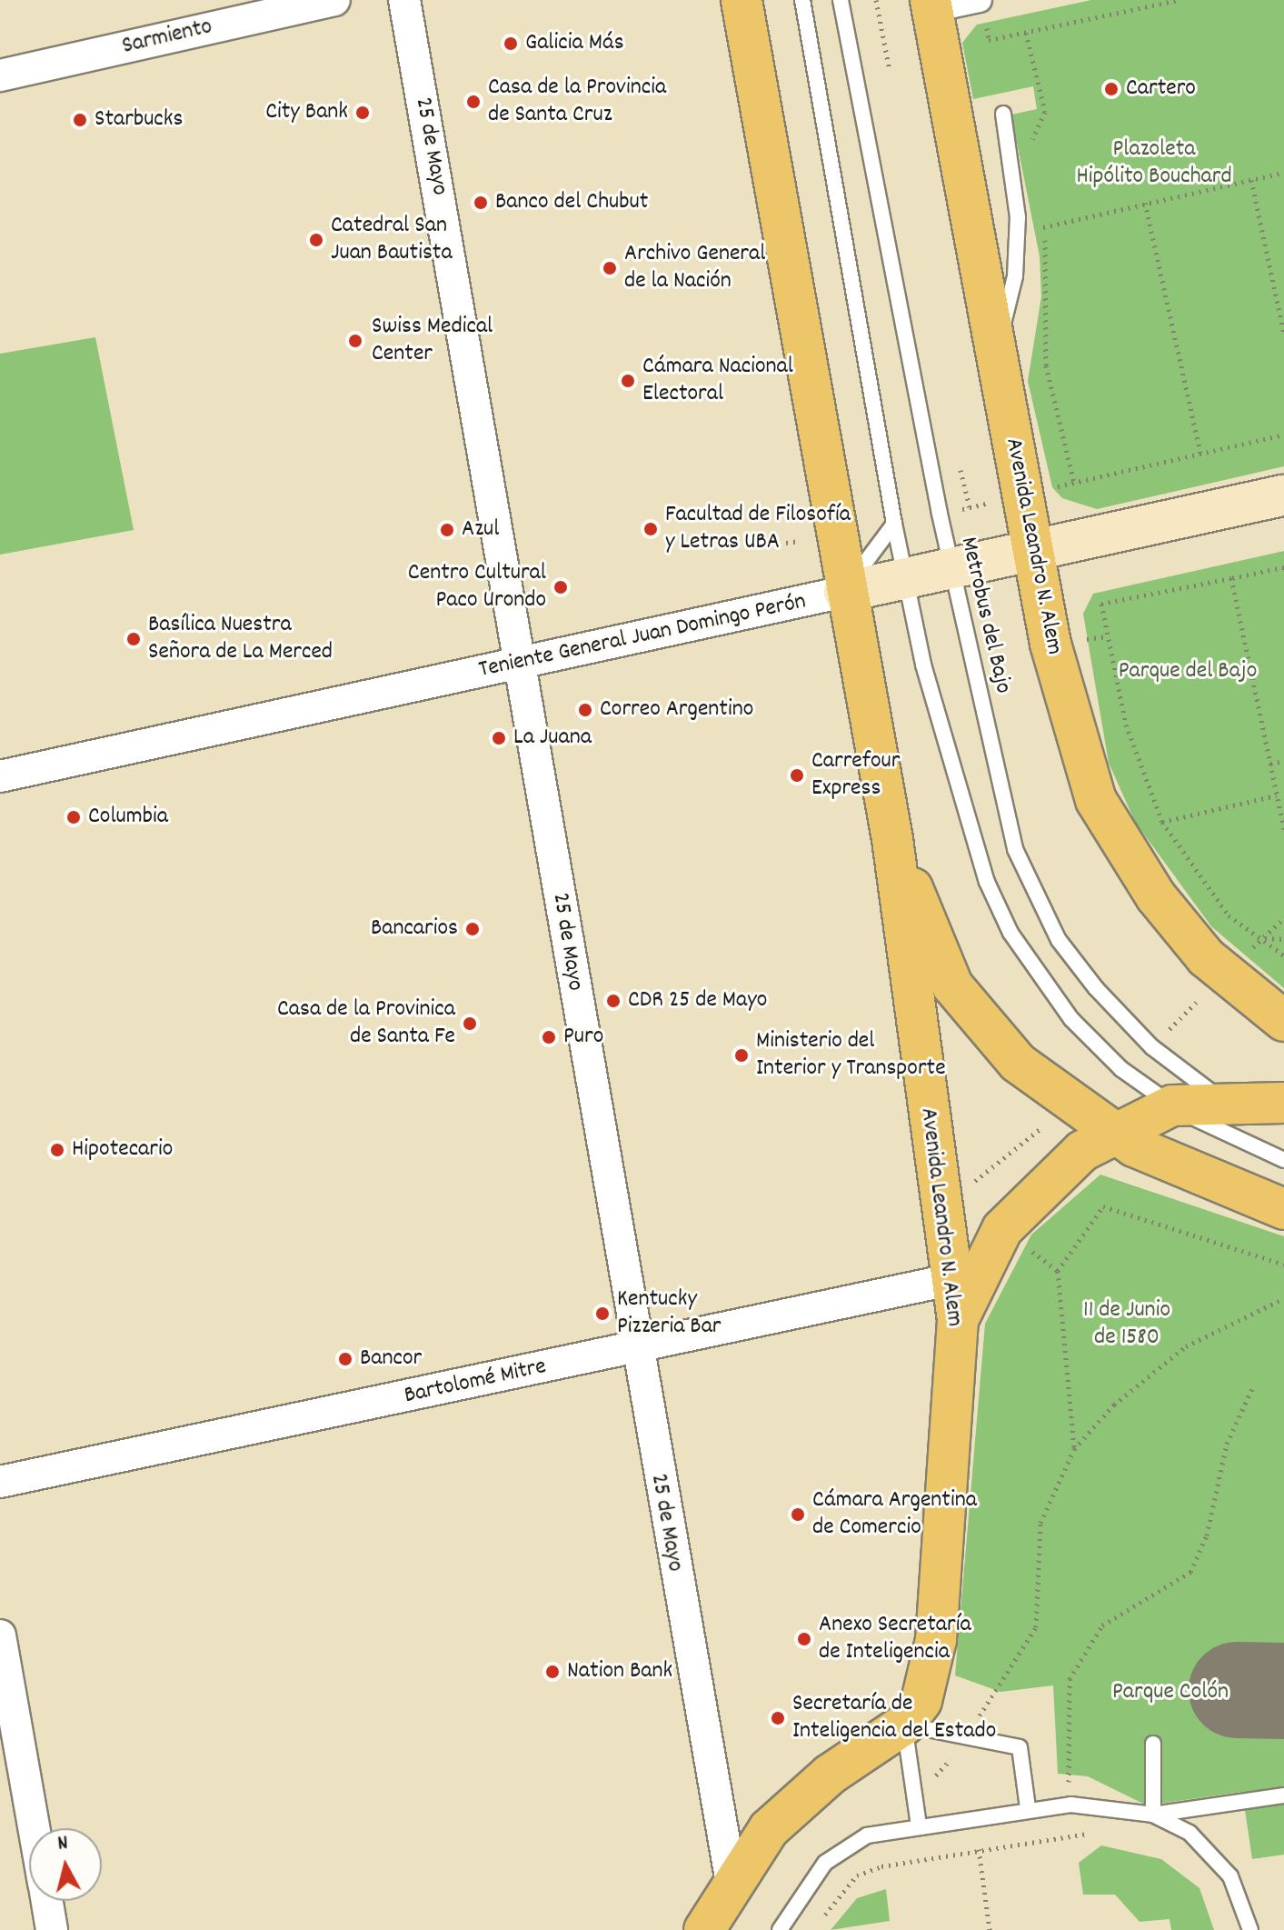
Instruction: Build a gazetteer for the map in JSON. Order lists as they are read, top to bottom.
{
  "streets": {
    "main road": ["Avenida Leandro N. Alem", "Teniente General Juan Domingo Perón"],
    "street": ["Sarmiento", "25 de Mayo", "Bartolomé Mitre"],
    "lane": ["Metrobus del Bajo"]
  },
  "crossings": [
    ["25 de Mayo", "Teniente General Juan Domingo Perón"],
    ["25 de Mayo", "Bartolomé Mitre"],
    ["Avenida Leandro N. Alem", "Teniente General Juan Domingo Perón"],
    ["Avenida Leandro N. Alem", "Bartolomé Mitre"],
    ["Metrobus del Bajo", "Teniente General Juan Domingo Perón"]
  ],
  "parks": [
    "Plazoleta Hipólito Bouchard",
    "Parque del Bajo",
    "11 de Junio de 1580",
    "Parque Colón"
  ],
  "places": [
    "Galicia Más",
    "Cartero",
    "Casa de la Provincia de Santa Cruz",
    "City Bank",
    "Starbucks",
    "Banco del Chubut",
    "Catedral San Juan Bautista",
    "Archivo General de la Nación",
    "Swiss Medical Center",
    "Cámara Nacional Electoral",
    "Facultad de Filosofía y Letras UBA",
    "Azul",
    "Centro Cultural Paco Urondo",
    "Basílica Nuestra Señora de La Merced",
    "Correo Argentino",
    "La Juana",
    "Carrefour Express",
    "Columbia",
    "Bancarios",
    "CDR 25 de Mayo",
    "Casa de la Provinica de Santa Fe",
    "Puro",
    "Ministerio del Interior y Transporte",
    "Hipotecario",
    "Kentucky Pizzeria Bar",
    "Bancor",
    "Cámara Argentina de Comercio",
    "Anexo Secretaría de Inteligencia",
    "Nation Bank",
    "Secretaría de Inteligencia del Estado"
  ],
  "north": "top"
}
